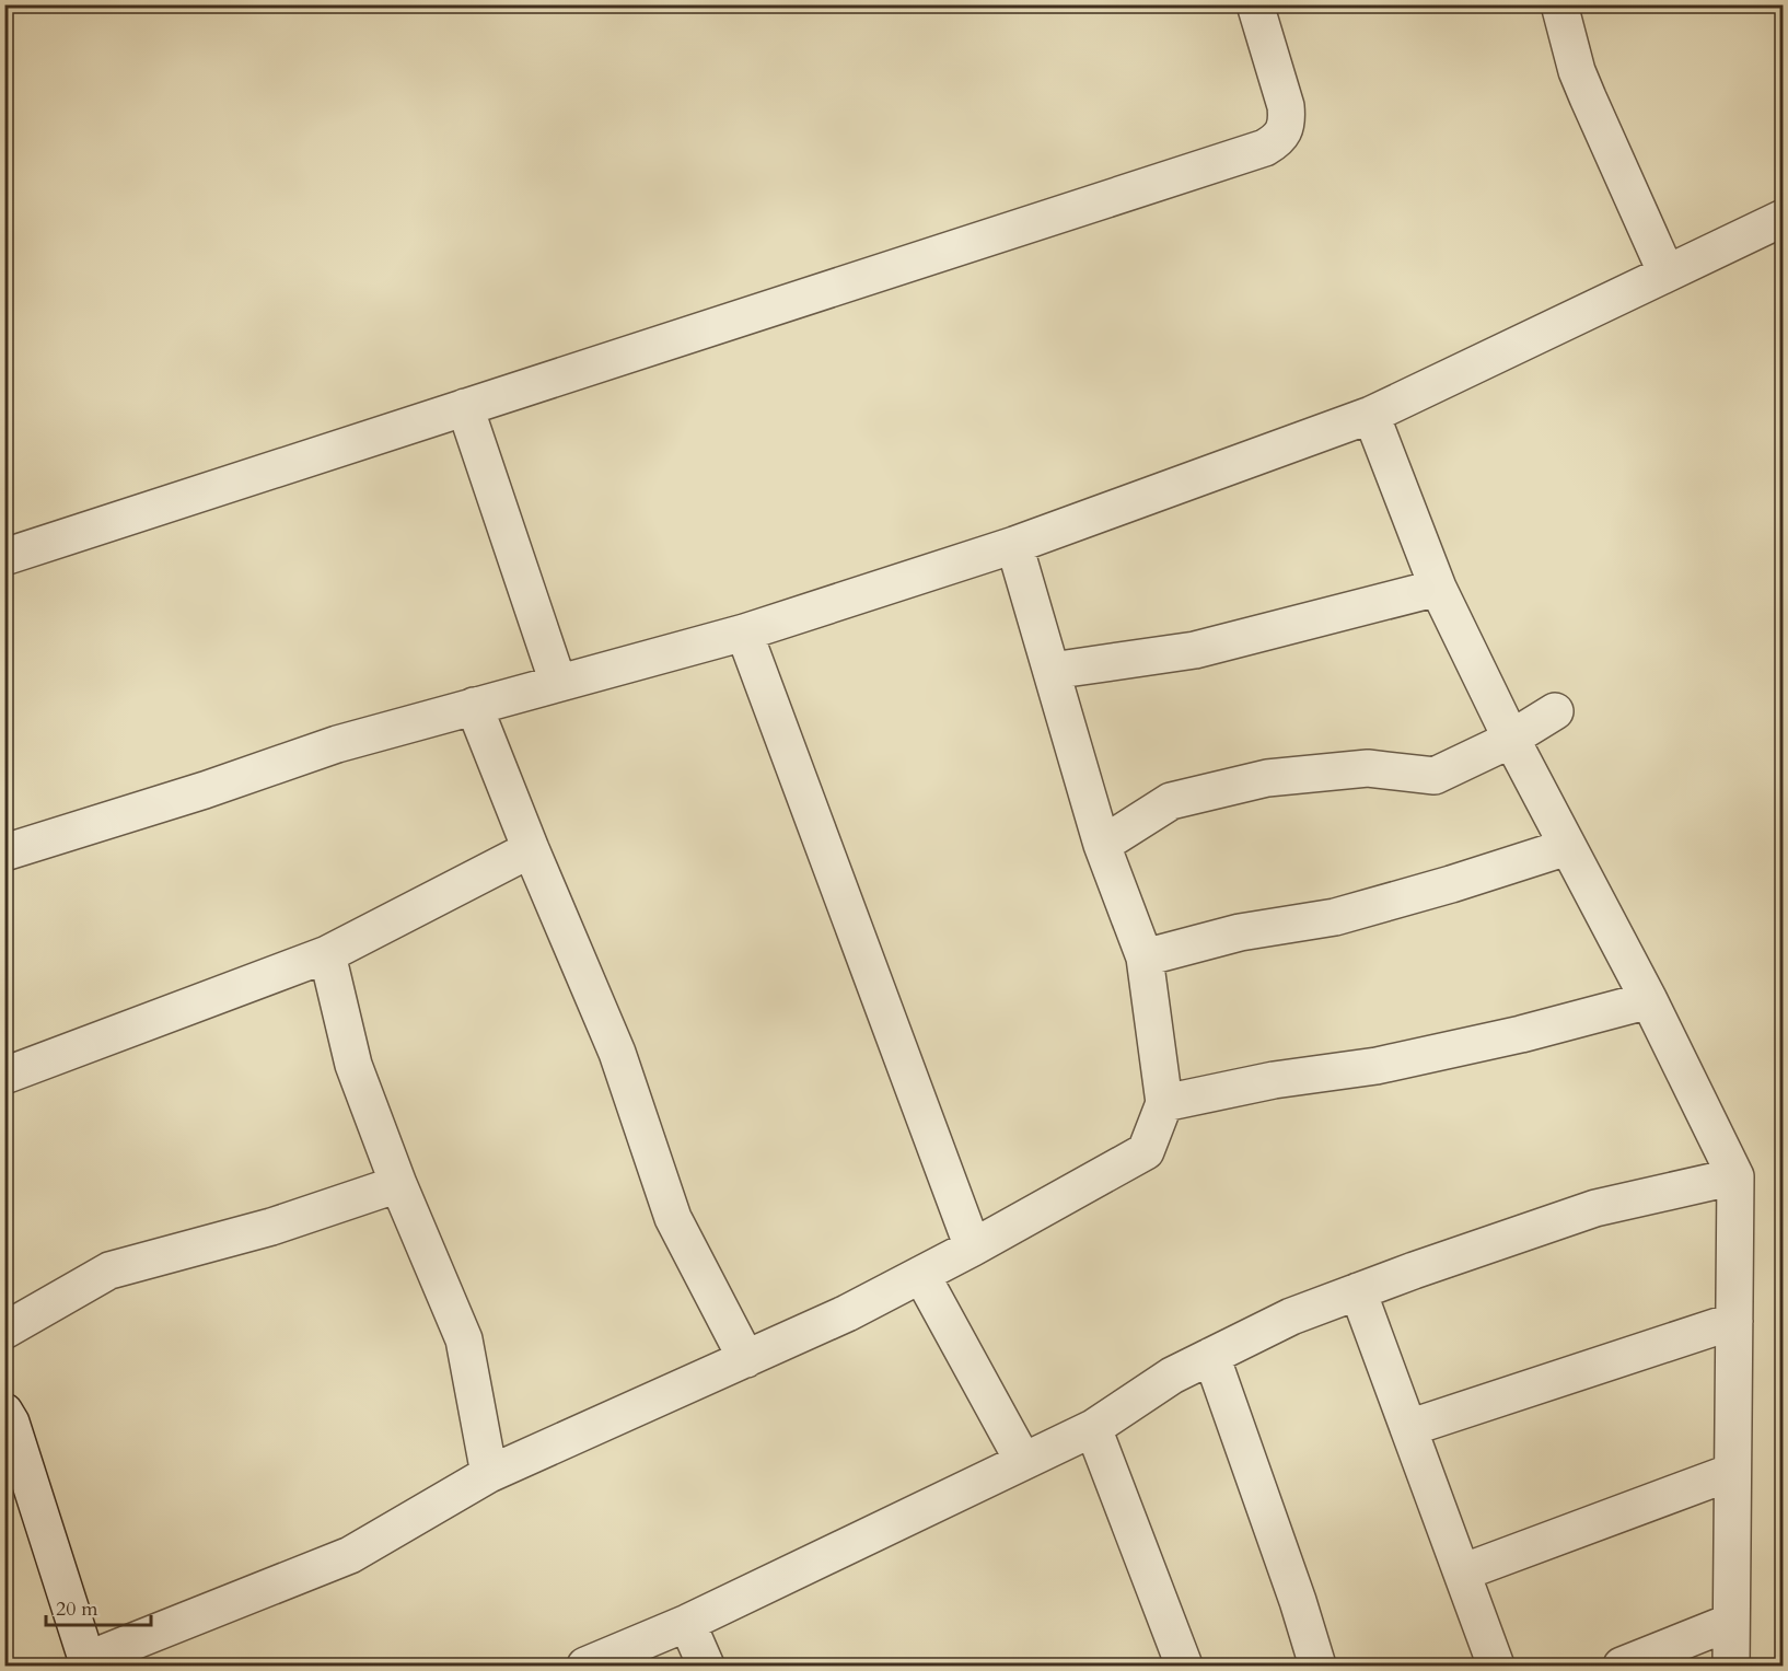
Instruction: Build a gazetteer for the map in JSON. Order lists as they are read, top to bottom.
{
  "scale_bar": "20 m"
}
